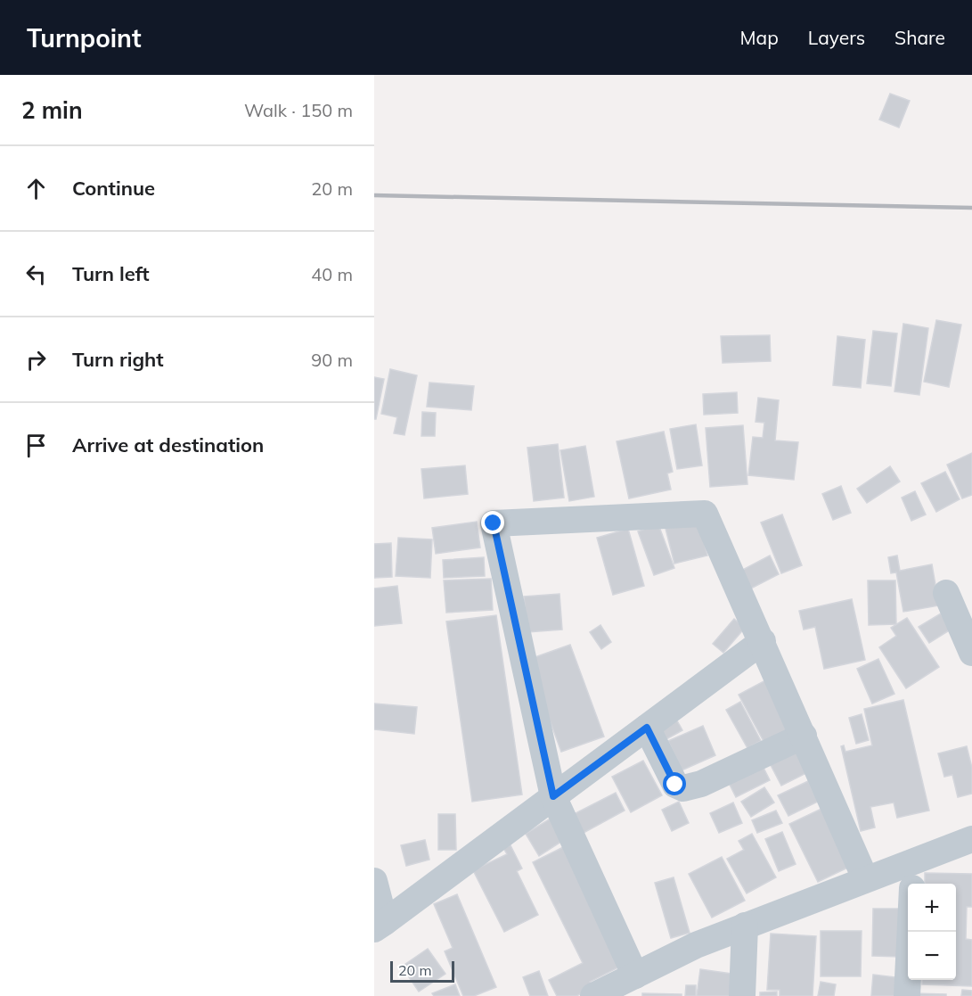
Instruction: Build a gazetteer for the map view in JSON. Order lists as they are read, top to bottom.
{
  "scale_bar": "20 m",
  "page": {
    "header": "Turnpoint",
    "nav": ["Map", "Layers", "Share"],
    "heading": ["2 min", "Walk · 150 m"],
    "list": [
      ["Continue", "20 m"],
      ["Turn left", "40 m"],
      ["Turn right", "90 m"],
      "Arrive at destination"
    ],
    "map_buttons": ["+", "−"],
    "scale": "20 m"
  }
}
